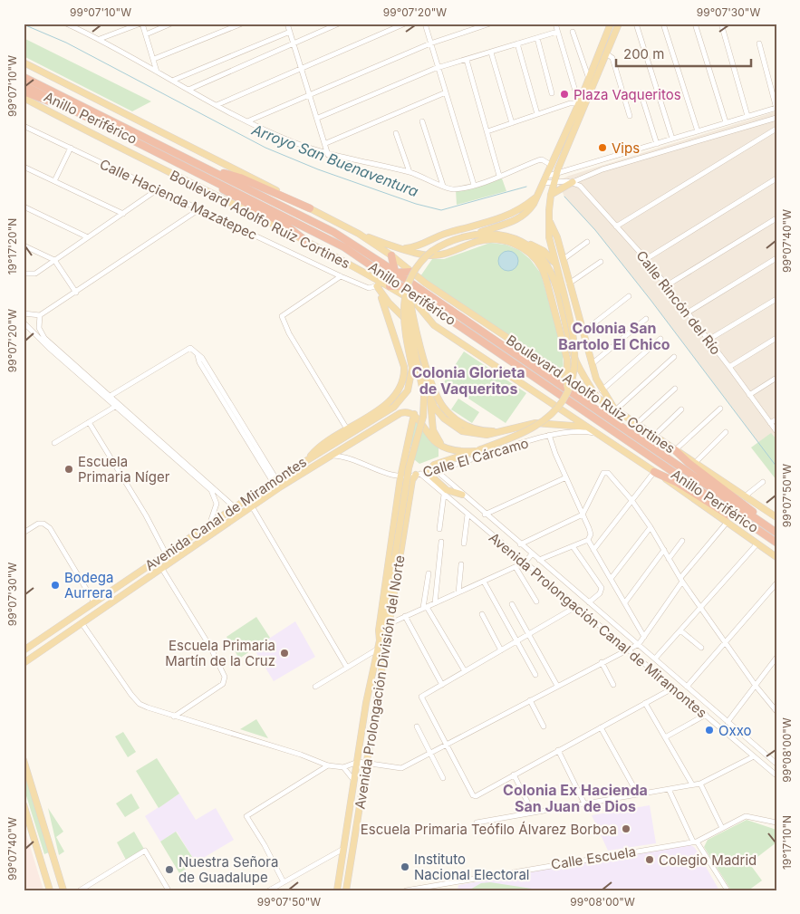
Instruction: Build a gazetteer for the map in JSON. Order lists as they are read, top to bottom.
{
  "streets": {
    "highway": ["Anillo Periférico"],
    "main road": ["Boulevard Adolfo Ruiz Cortines", "Avenida Canal de Miramontes", "Avenida Prolongación División del Norte"],
    "street": [
      "Calle Hacienda Mazatepec",
      "Calle Rincón del Río",
      "Calle El Cárcamo",
      "Avenida Prolongación Canal de Miramontes",
      "Calle Escuela"
    ]
  },
  "crossings": [
    ["Anillo Periférico", "Avenida Canal de Miramontes"],
    ["Calle Hacienda Mazatepec", "Boulevard Adolfo Ruiz Cortines"],
    ["Boulevard Adolfo Ruiz Cortines", "Calle El Cárcamo"],
    ["Calle El Cárcamo", "Avenida Canal de Miramontes"],
    ["Calle El Cárcamo", "Avenida Prolongación Canal de Miramontes"],
    ["Calle El Cárcamo", "Avenida Prolongación División del Norte"],
    ["Avenida Canal de Miramontes", "Avenida Prolongación División del Norte"],
    ["Avenida Prolongación Canal de Miramontes", "Avenida Prolongación División del Norte"]
  ],
  "districts": ["Colonia San Bartolo El Chico", "Colonia Glorieta de Vaqueritos", "Colonia Ex Hacienda San Juan de Dios"],
  "water": ["Arroyo San Buenaventura"],
  "places": [
    "Plaza Vaqueritos",
    "Vips",
    "Escuela Primaria Níger",
    "Bodega Aurrera",
    "Escuela Primaria Martín de la Cruz",
    "Oxxo",
    "Escuela Primaria Teófilo Álvarez Borboa",
    "Colegio Madrid",
    "Instituto Nacional Electoral",
    "Nuestra Señora de Guadalupe"
  ],
  "scale_bar": "200 m",
  "coordinates": [
    "99°07'10\"W",
    "99°07'20\"W",
    "99°07'30\"W",
    "99°07'40\"W",
    "19°17'20\"N",
    "99°07'50\"W",
    "99°08'00\"W",
    "19°17'10\"N"
  ]
}
